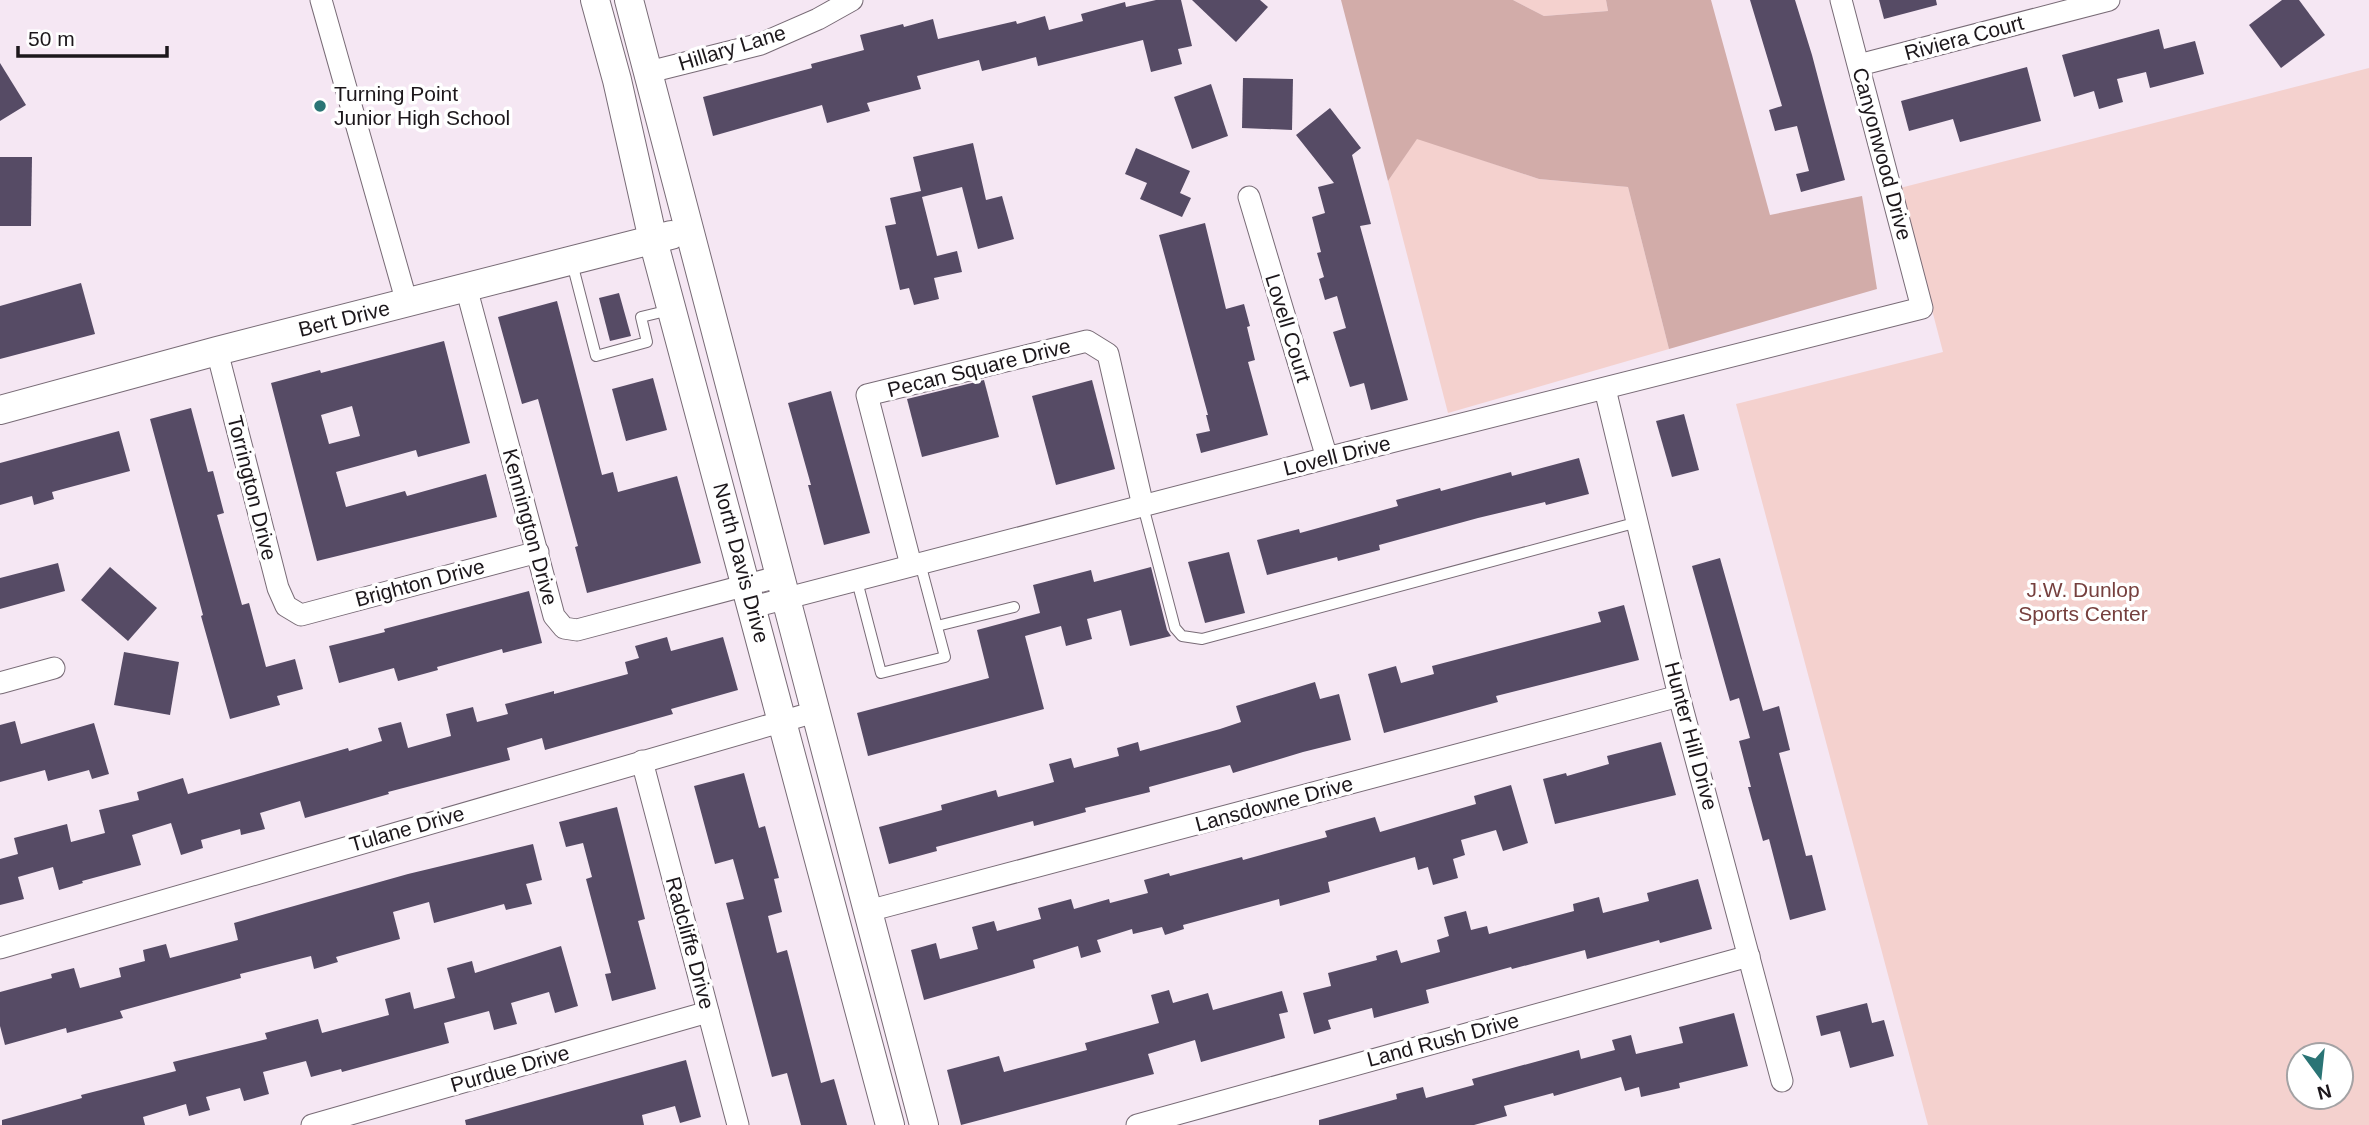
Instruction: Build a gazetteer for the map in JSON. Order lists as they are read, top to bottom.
{
  "streets": {
    "street": [
      "Riviera Court",
      "Hillary Lane",
      "Canyonwood Drive",
      "Bert Drive",
      "Lovell Court",
      "Pecan Square Drive",
      "Lovell Drive",
      "Torrington Drive",
      "Kennington Drive",
      "North Davis Drive",
      "Brighton Drive",
      "Hunter Hill Drive",
      "Lansdowne Drive",
      "Tulane Drive",
      "Radcliffe Drive",
      "Land Rush Drive",
      "Purdue Drive"
    ]
  },
  "crossings": [
    ["Riviera Court", "Canyonwood Drive"],
    ["Hillary Lane", "North Davis Drive"],
    ["Canyonwood Drive", "Lovell Drive"],
    ["Bert Drive", "Torrington Drive"],
    ["Bert Drive", "Kennington Drive"],
    ["Bert Drive", "North Davis Drive"],
    ["Lovell Court", "Lovell Drive"],
    ["Pecan Square Drive", "Lovell Drive"],
    ["Lovell Drive", "Kennington Drive"],
    ["Lovell Drive", "North Davis Drive"],
    ["Lovell Drive", "Hunter Hill Drive"],
    ["Torrington Drive", "Brighton Drive"],
    ["Kennington Drive", "North Davis Drive"],
    ["Kennington Drive", "Brighton Drive"],
    ["North Davis Drive", "Lansdowne Drive"],
    ["North Davis Drive", "Tulane Drive"],
    ["Hunter Hill Drive", "Lansdowne Drive"],
    ["Hunter Hill Drive", "Land Rush Drive"],
    ["Tulane Drive", "Radcliffe Drive"],
    ["Radcliffe Drive", "Purdue Drive"]
  ],
  "parks": ["J.W. Dunlop Sports Center"],
  "places": ["Turning Point Junior High School"],
  "scale_bar": "50 m",
  "north": "bottom"
}
